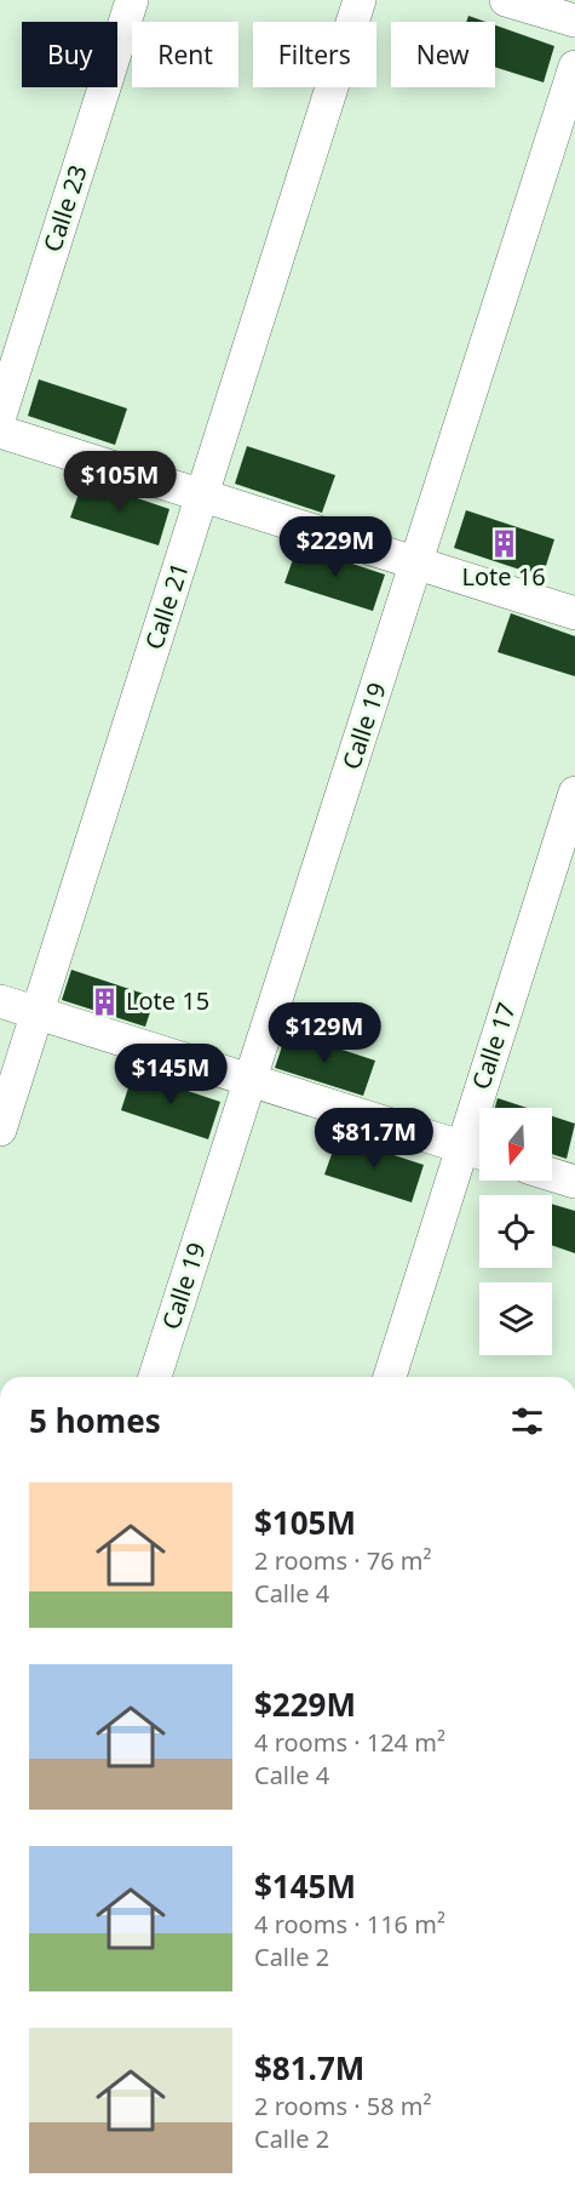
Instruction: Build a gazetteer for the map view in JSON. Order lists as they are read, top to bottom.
{
  "streets": {
    "street": [
      "Calle 23",
      "Calle 21",
      "Calle 19",
      "Calle 17"
    ]
  },
  "places": {
    "building": ["Lote 16", "Lote 15"]
  },
  "north": "bottom",
  "page": {
    "chip": [
      "Buy",
      "Rent",
      "Filters",
      "New"
    ],
    "price": [
      "$105M",
      "$229M",
      "$129M",
      "$145M",
      "$81.7M"
    ],
    "heading": "5 homes",
    "list": [
      {
        "name": "$105M",
        "note": "2 rooms · 76 m² · Calle 4"
      },
      {
        "name": "$229M",
        "note": "4 rooms · 124 m² · Calle 4"
      },
      {
        "name": "$145M",
        "note": "4 rooms · 116 m² · Calle 2"
      },
      {
        "name": "$81.7M",
        "note": "2 rooms · 58 m² · Calle 2"
      }
    ]
  }
}
